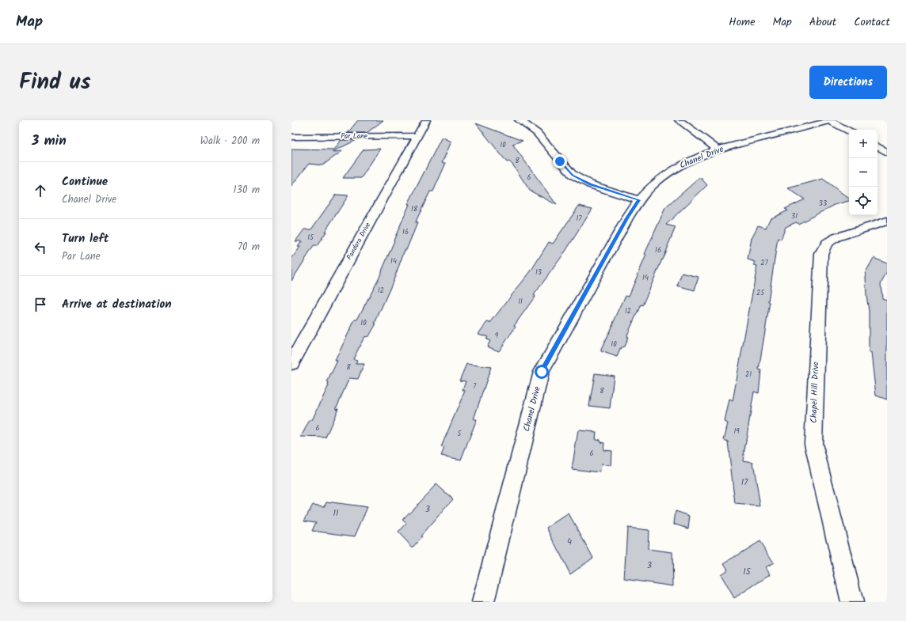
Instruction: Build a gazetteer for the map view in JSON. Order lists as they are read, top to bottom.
{
  "streets": {
    "street": [
      "Par Lane",
      "Chanel Drive",
      "Pandora Drive",
      "Chapel Hill Drive"
    ]
  },
  "crossings": [
    ["Par Lane", "Pandora Drive"]
  ],
  "house_numbers": [
    "10",
    "8",
    "6",
    "33",
    "18",
    "31",
    "17",
    "16",
    "15",
    "16",
    "14",
    "27",
    "13",
    "14",
    "12",
    "25",
    "11",
    "12",
    "10",
    "9",
    "10",
    "8",
    "21",
    "7",
    "8",
    "6",
    "19",
    "5",
    "6",
    "17",
    "3",
    "11",
    "4",
    "3",
    "15"
  ],
  "page": {
    "header": "Map",
    "nav": [
      "Home",
      "Map",
      "About",
      "Contact"
    ],
    "title": "Find us",
    "buttons": "Directions",
    "heading": ["3 min", "Walk · 200 m"],
    "map_buttons": ["+", "−"],
    "list": [
      ["Continue", "Chanel Drive", "130 m"],
      ["Turn left", "Par Lane", "70 m"],
      "Arrive at destination"
    ]
  }
}
